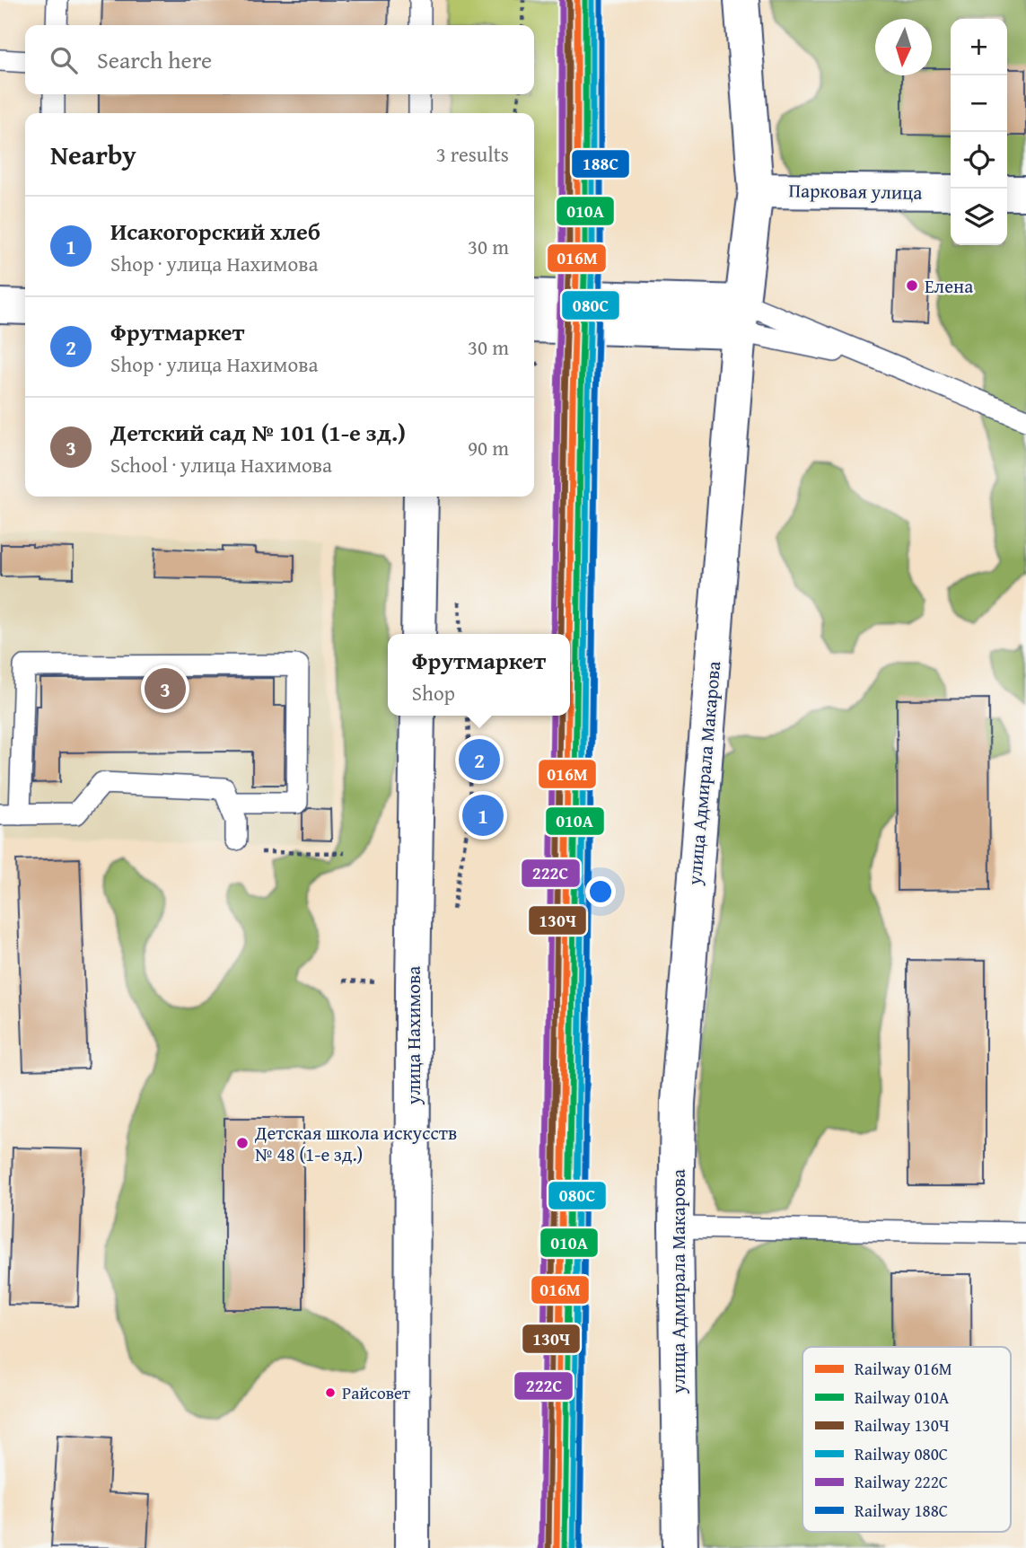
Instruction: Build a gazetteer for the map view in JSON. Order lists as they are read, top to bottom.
{
  "streets": {
    "street": ["Парковая улица", "улица Адмирала Макарова", "улица Нахимова"]
  },
  "crossings": [
    ["Парковая улица", "улица Адмирала Макарова"]
  ],
  "places": ["Елена", "Детская школа искусств № 48 (1-е зд.)", "Райсовет"],
  "lines": [
    "rail line 016М",
    "rail line 010А",
    "rail line 130Ч",
    "rail line 080С",
    "rail line 222С",
    "rail line 188С"
  ],
  "legend": [
    "Railway 016М",
    "Railway 010А",
    "Railway 130Ч",
    "Railway 080С",
    "Railway 222С",
    "Railway 188С"
  ],
  "north": "bottom",
  "page": {
    "map_buttons": ["+", "−"],
    "search": "Search here",
    "heading": ["Nearby", "3 results"],
    "list": [
      {
        "mark": "1",
        "name": "Исакогорский хлеб",
        "note": "Shop · улица Нахимова",
        "value": "30 m"
      },
      {
        "mark": "2",
        "name": "Фрутмаркет",
        "note": "Shop · улица Нахимова",
        "value": "30 m"
      },
      {
        "mark": "3",
        "name": "Детский сад № 101 (1-е зд.)",
        "note": "School · улица Нахимова",
        "value": "90 m"
      }
    ],
    "popup": ["Фрутмаркет", "Shop"],
    "pins": ["3", "2", "1"]
  }
}
